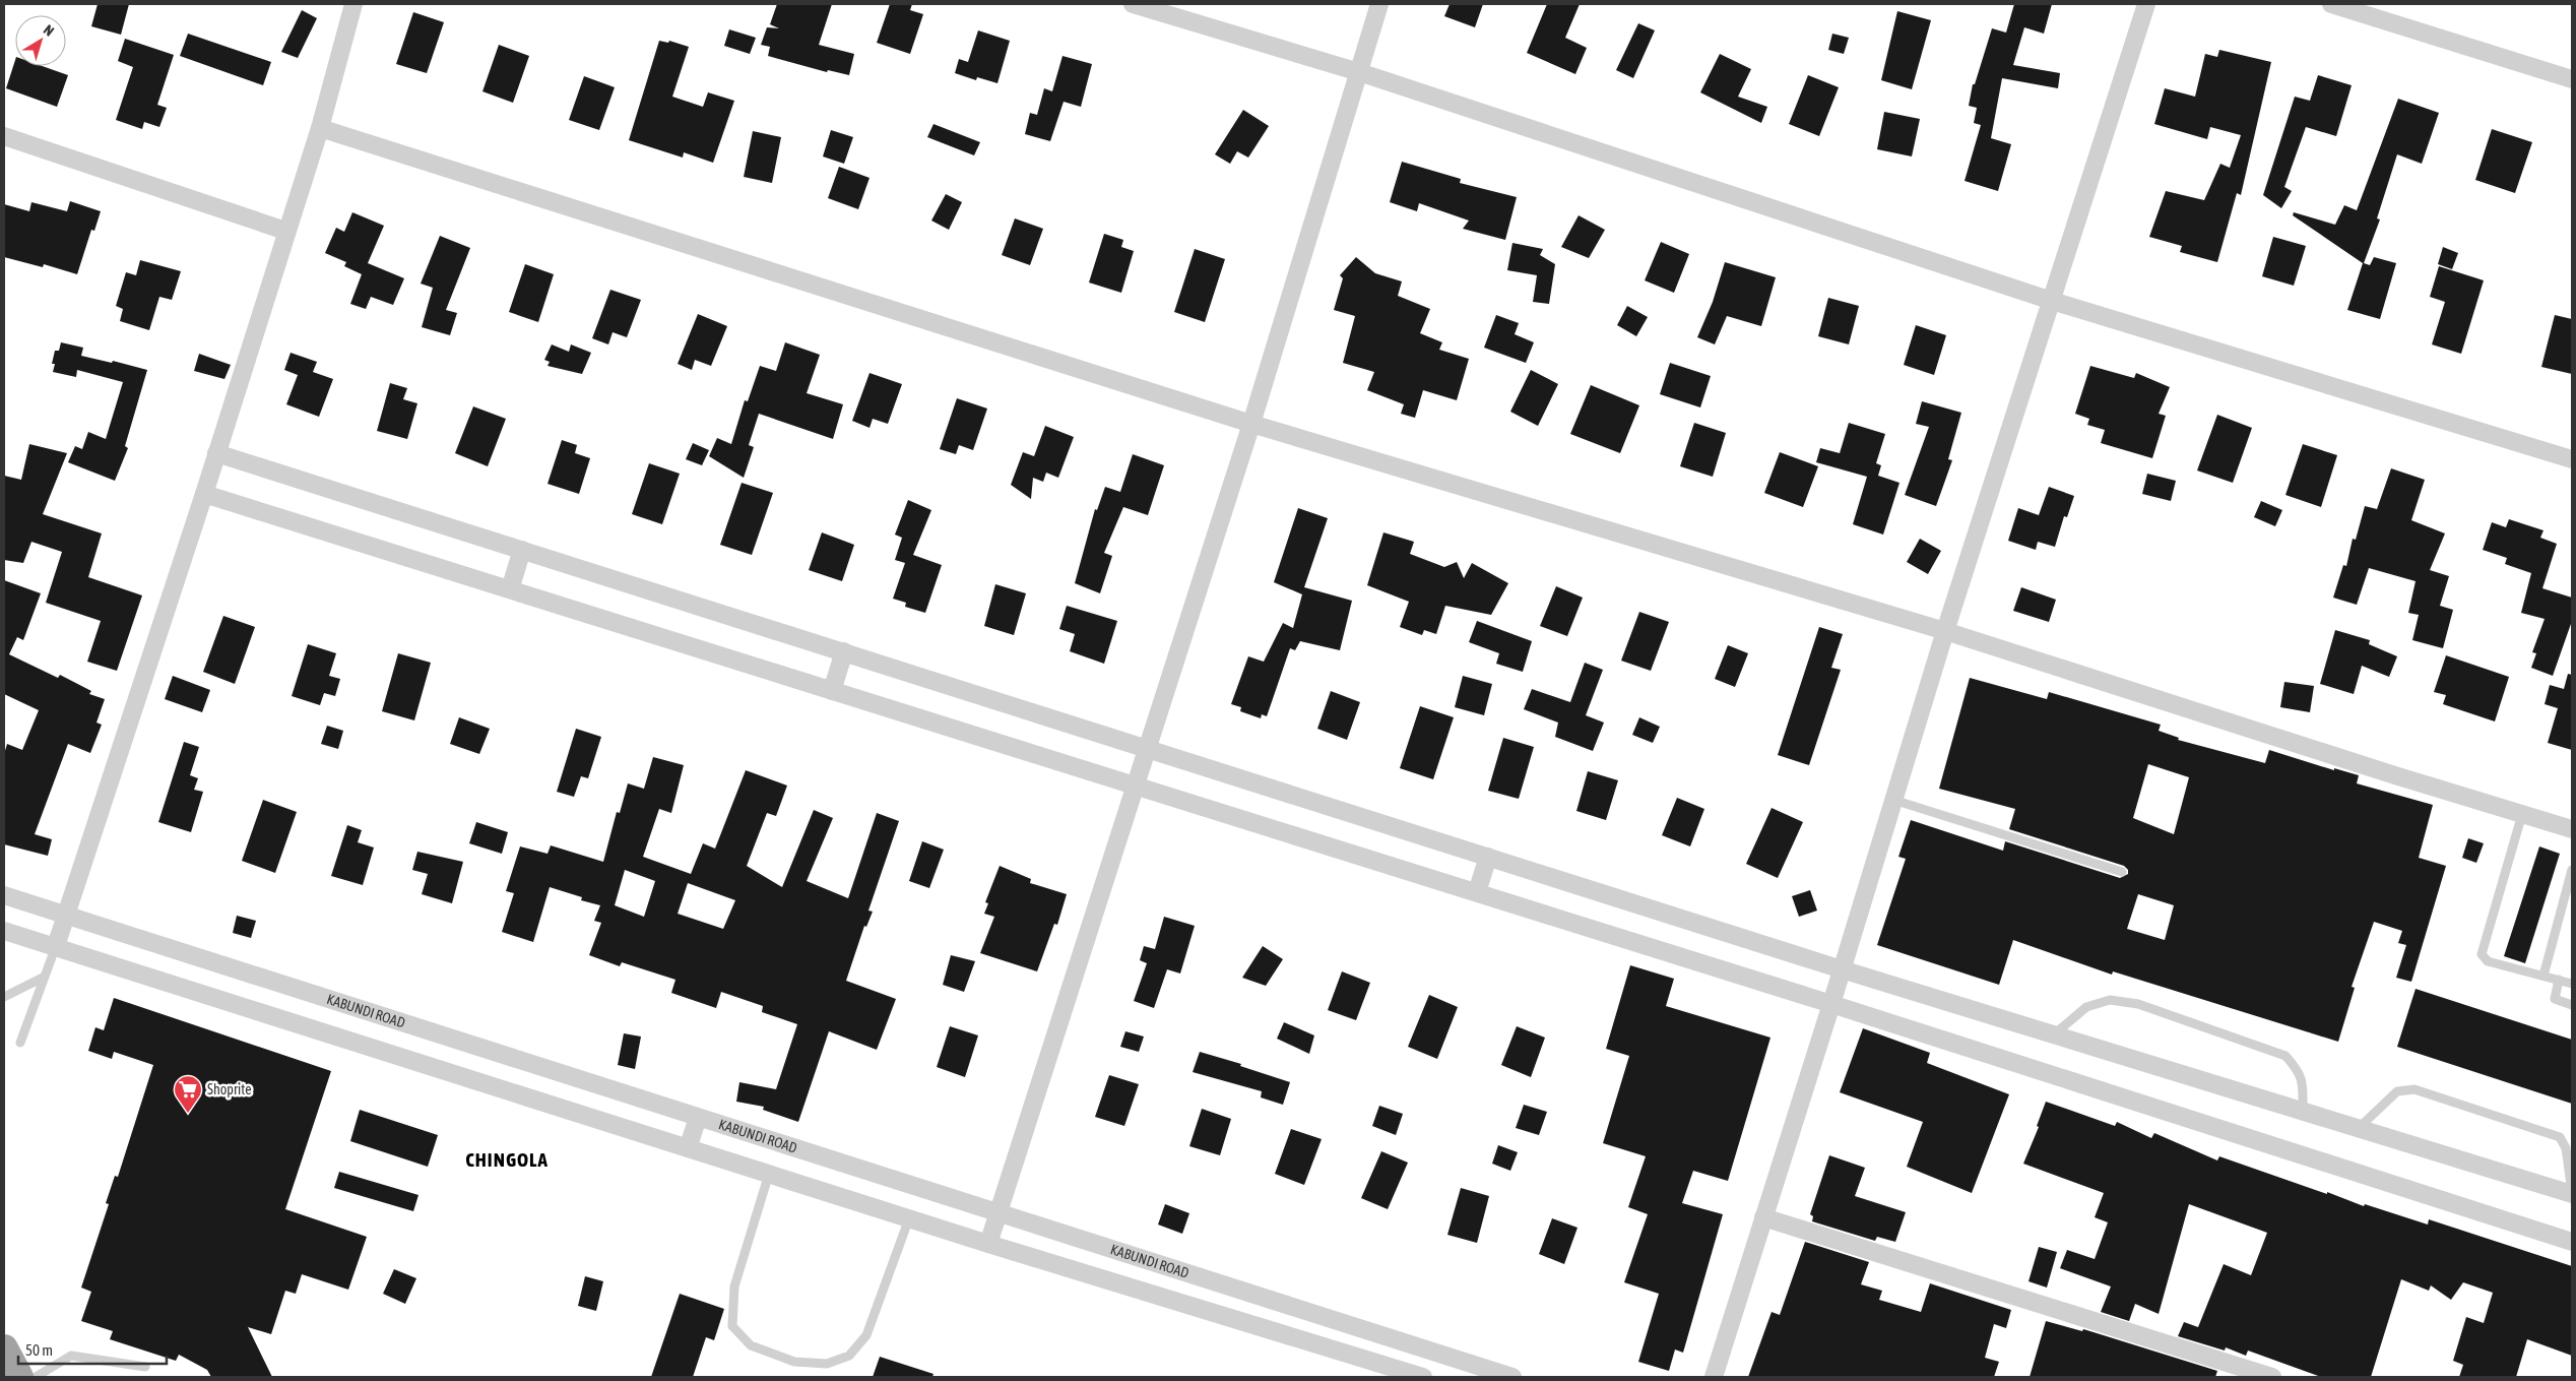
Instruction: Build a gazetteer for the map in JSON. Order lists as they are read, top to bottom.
{
  "streets": {
    "street": ["KABUNDI ROAD"]
  },
  "districts": ["CHINGOLA"],
  "places": {
    "supermarket": ["Shoprite"]
  },
  "scale_bar": "50 m",
  "north": "top right"
}
